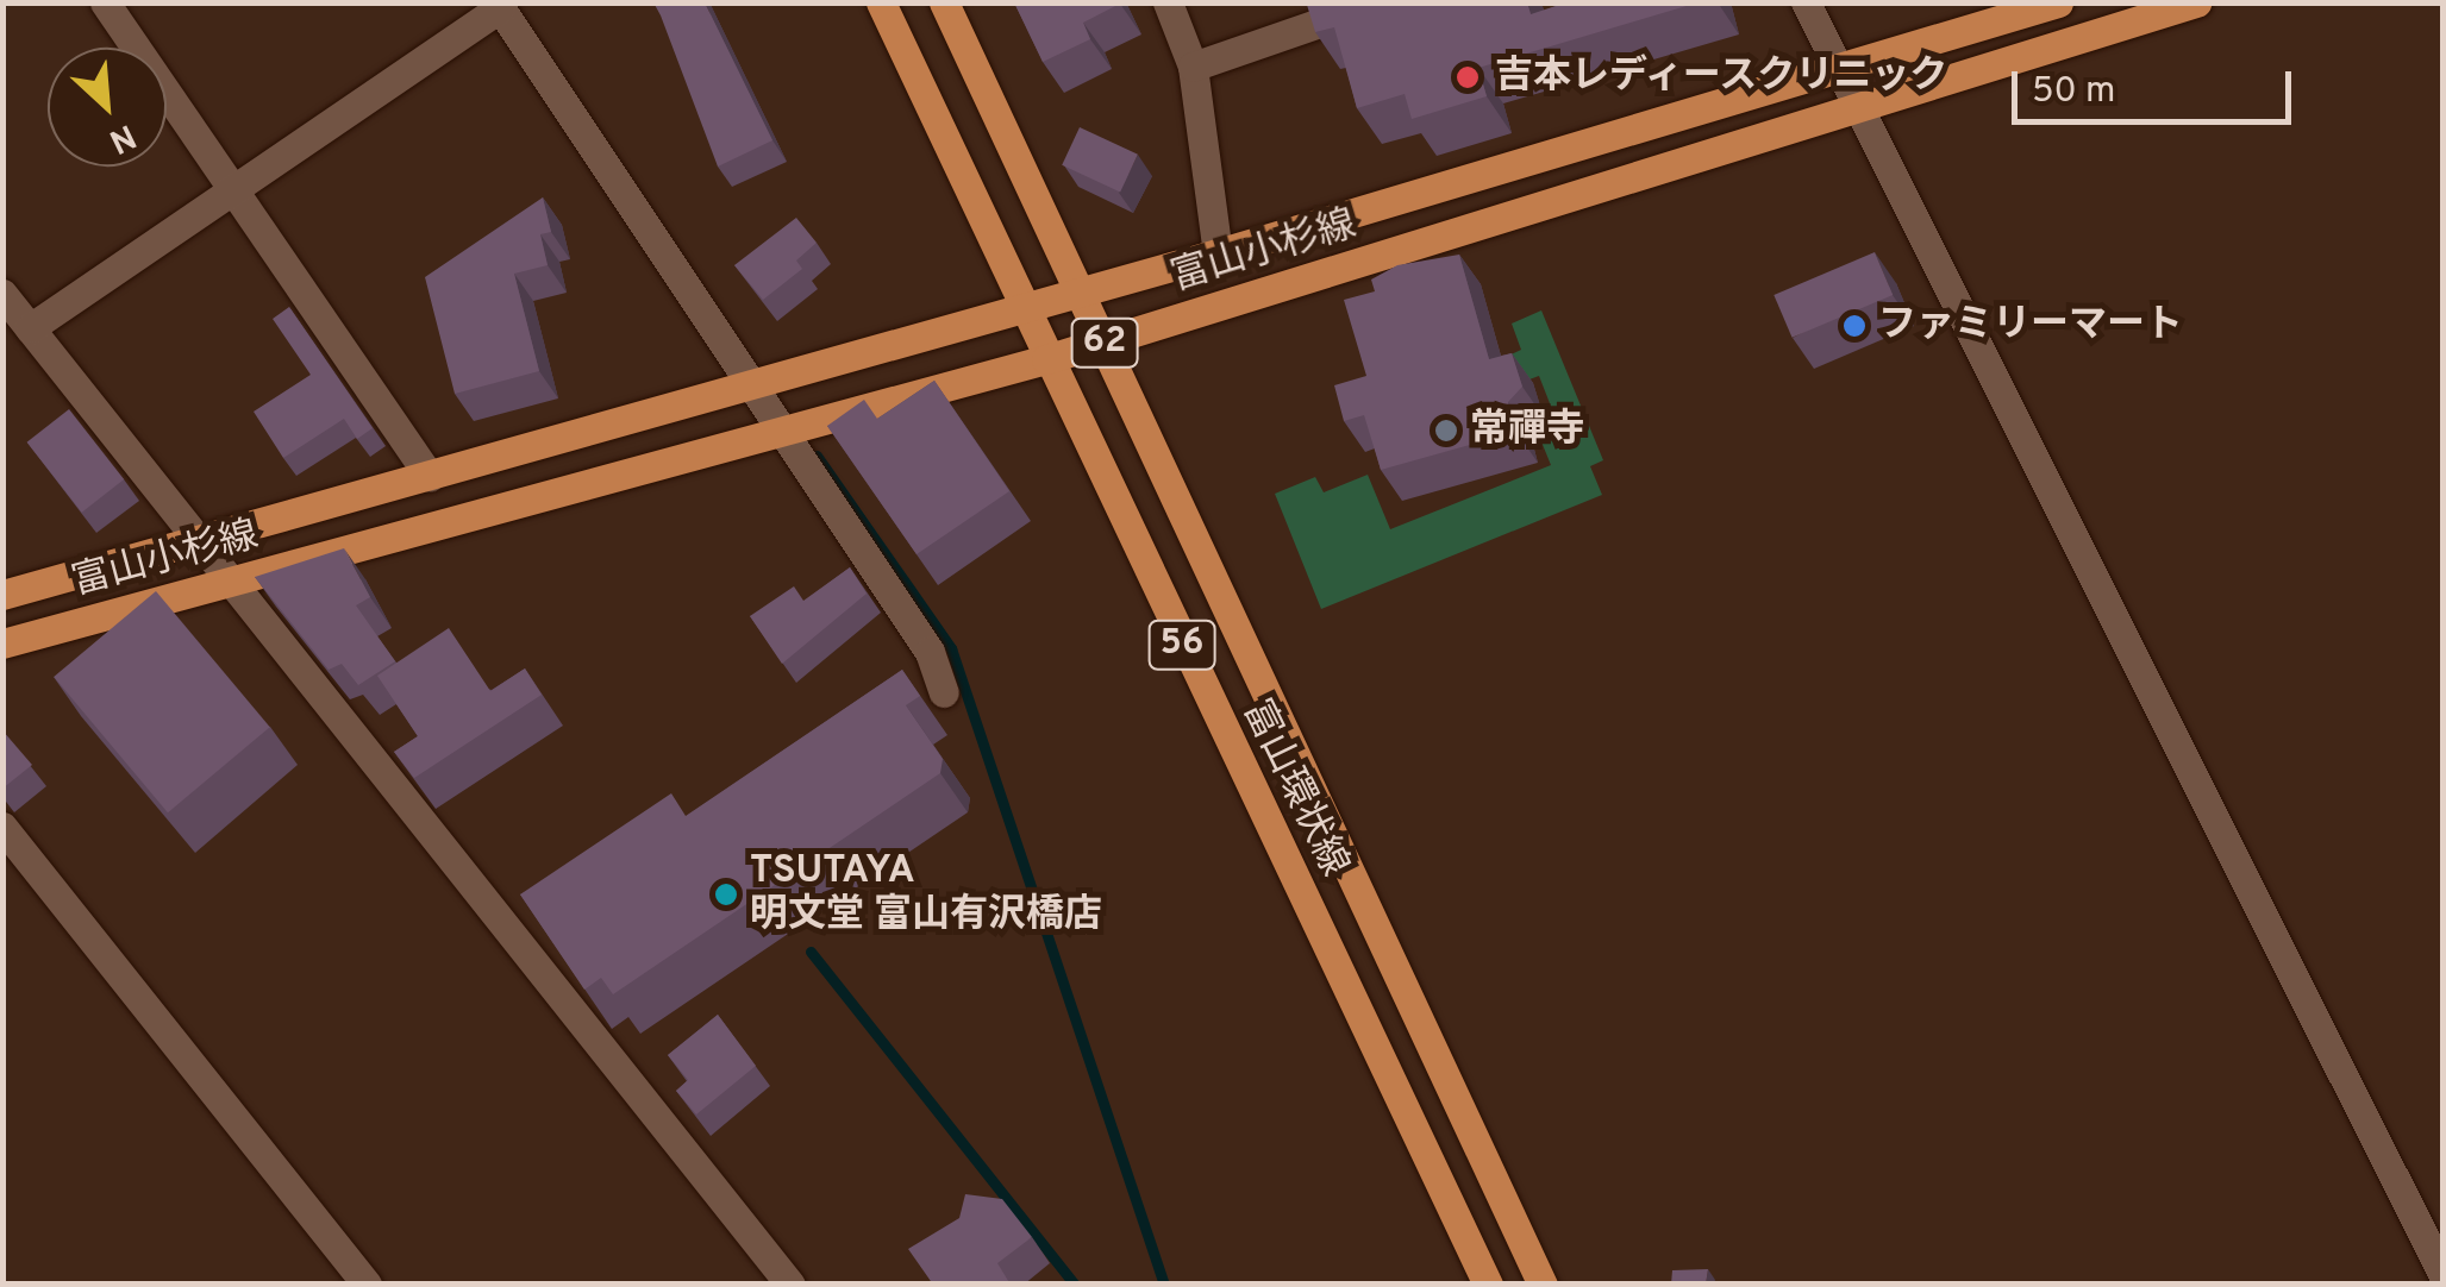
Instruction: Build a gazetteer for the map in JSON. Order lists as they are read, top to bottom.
{
  "streets": {
    "main road": [
      "富山小杉線",
      "62",
      "56",
      "富山環状線"
    ]
  },
  "crossings": [
    ["富山小杉線", "富山環状線"]
  ],
  "places": [
    "吉本レディースクリニック",
    "ファミリーマート",
    "常禪寺",
    "TSUTAYA 明文堂 富山有沢橋店"
  ],
  "scale_bar": "50 m",
  "north": "bottom right"
}
